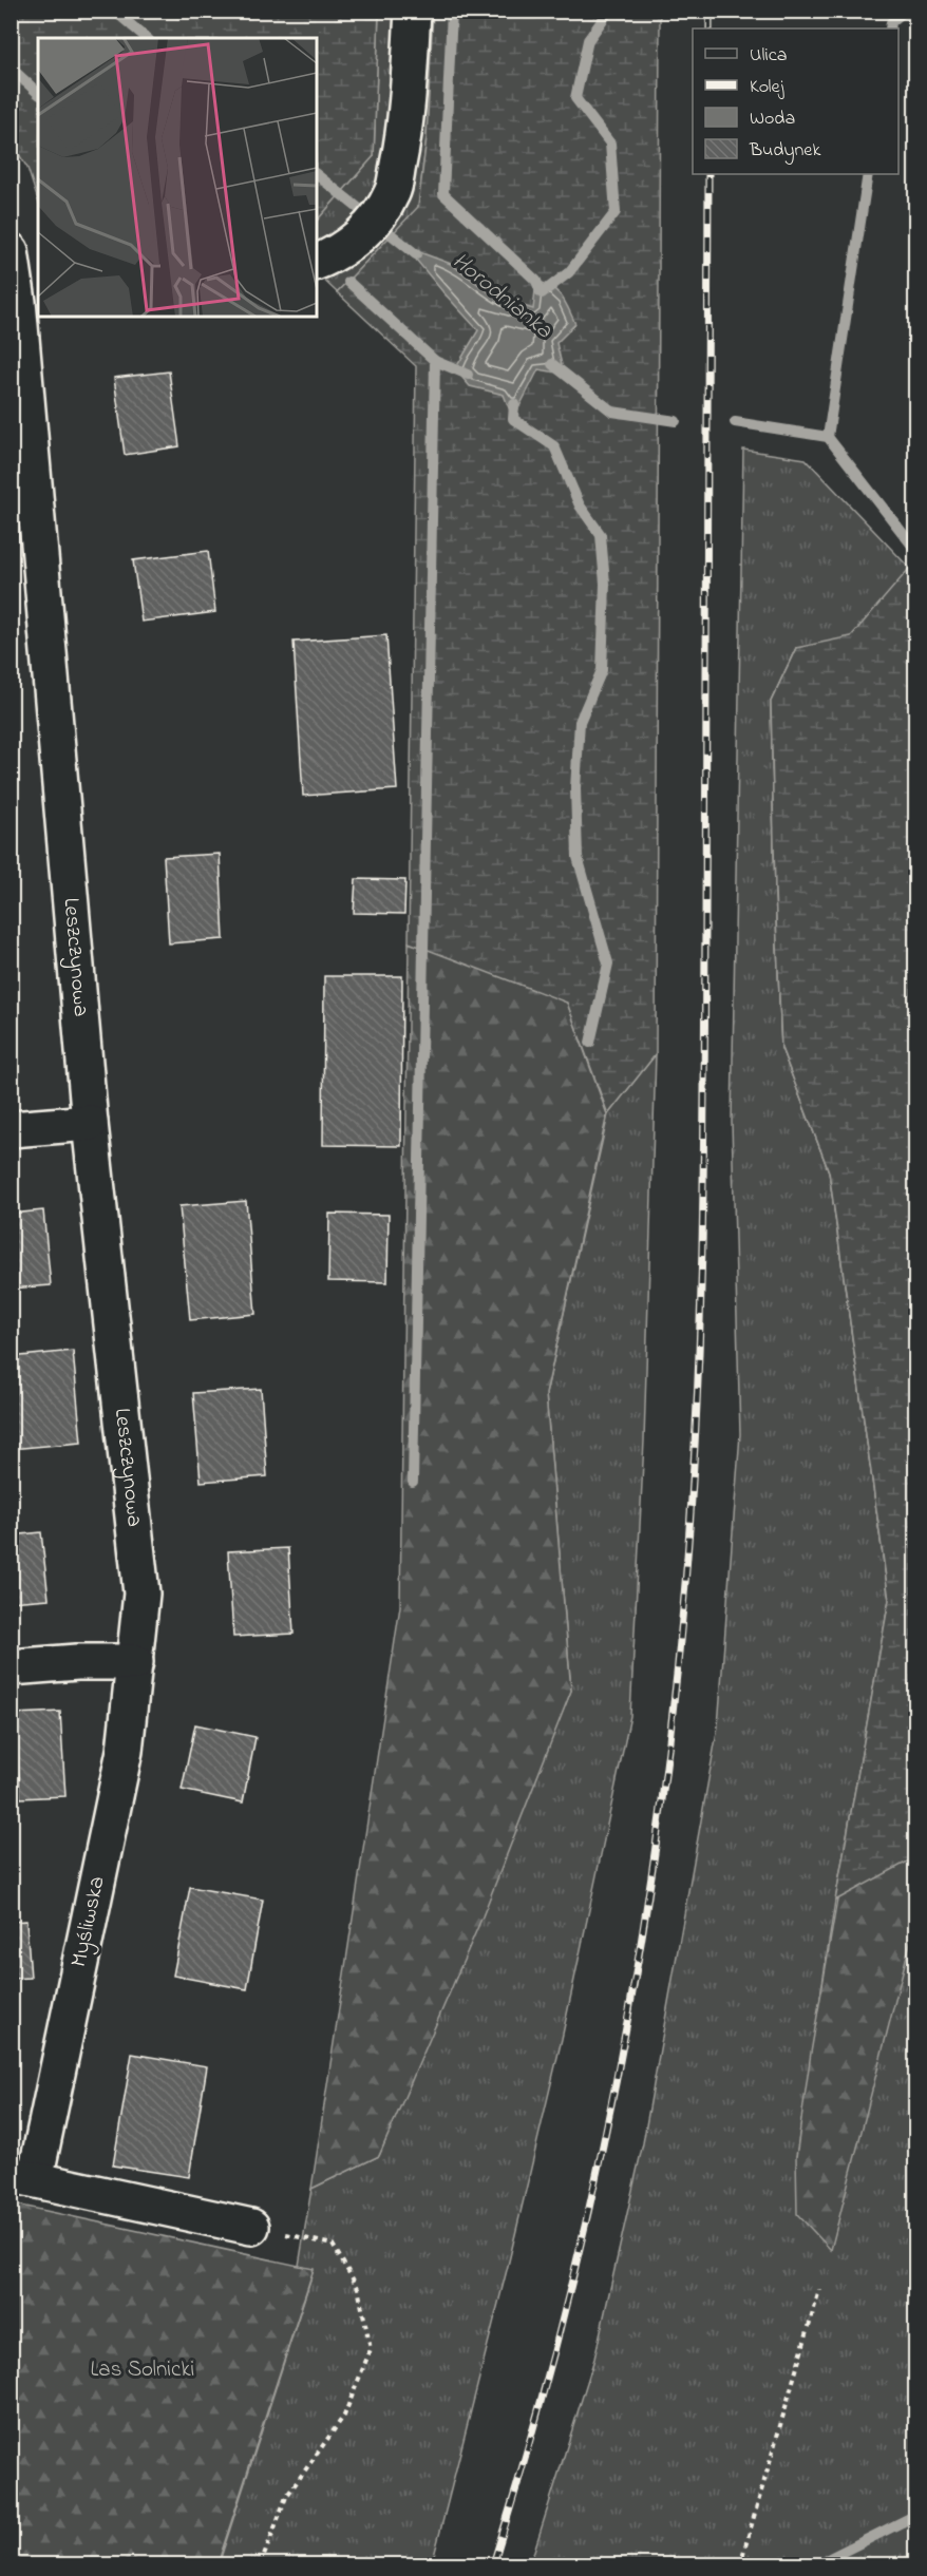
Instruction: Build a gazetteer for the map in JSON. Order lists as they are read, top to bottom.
{
  "streets": {
    "street": ["Leszczynowa", "Myśliwska"]
  },
  "crossings": [
    ["Leszczynowa", "Myśliwska"]
  ],
  "water": ["Horodnianka"],
  "parks": ["Las Solnicki"],
  "legend": [
    "Ulica",
    "Kolej",
    "Woda",
    "Budynek"
  ]
}
